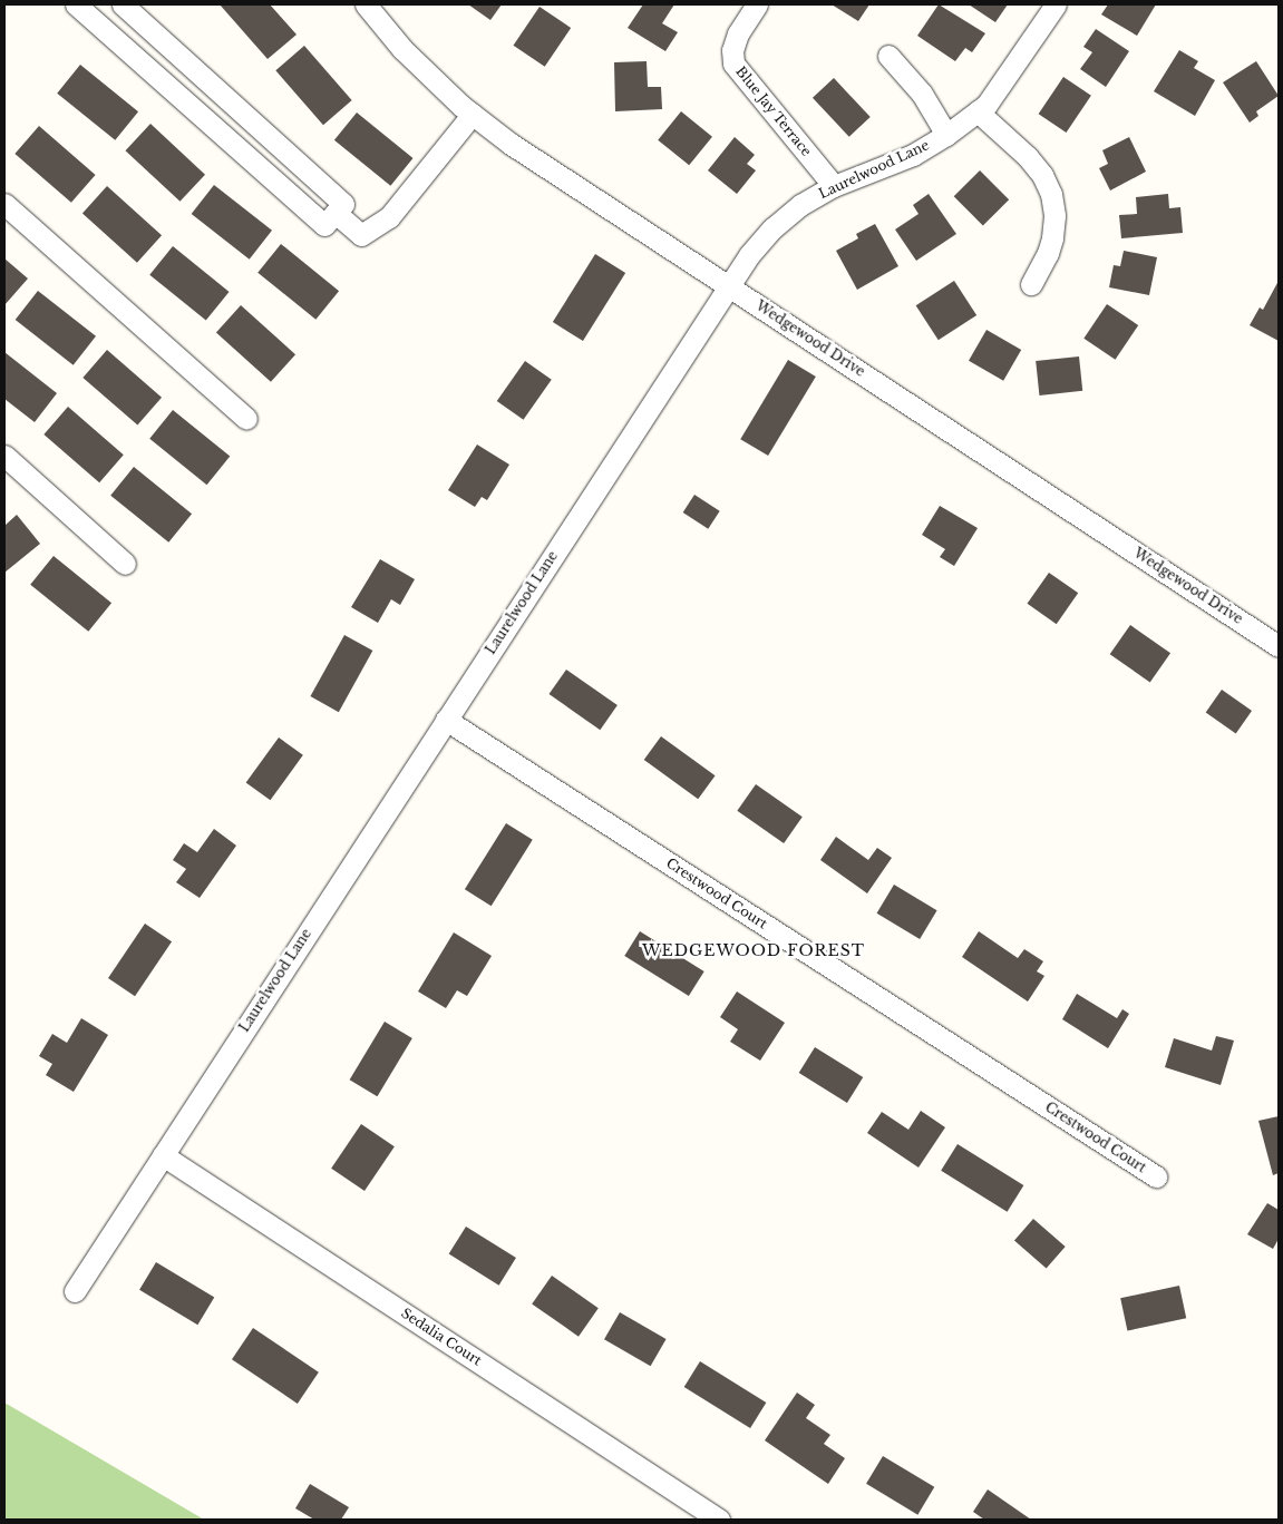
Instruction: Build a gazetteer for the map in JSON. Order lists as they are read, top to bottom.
{
  "streets": {
    "street": [
      "Blue Jay Terrace",
      "Laurelwood Lane",
      "Wedgewood Drive",
      "Crestwood Court",
      "Sedalia Court"
    ]
  },
  "crossings": [
    ["Blue Jay Terrace", "Laurelwood Lane"],
    ["Laurelwood Lane", "Wedgewood Drive"],
    ["Laurelwood Lane", "Crestwood Court"],
    ["Laurelwood Lane", "Sedalia Court"]
  ],
  "districts": ["WEDGEWOOD FOREST"]
}
